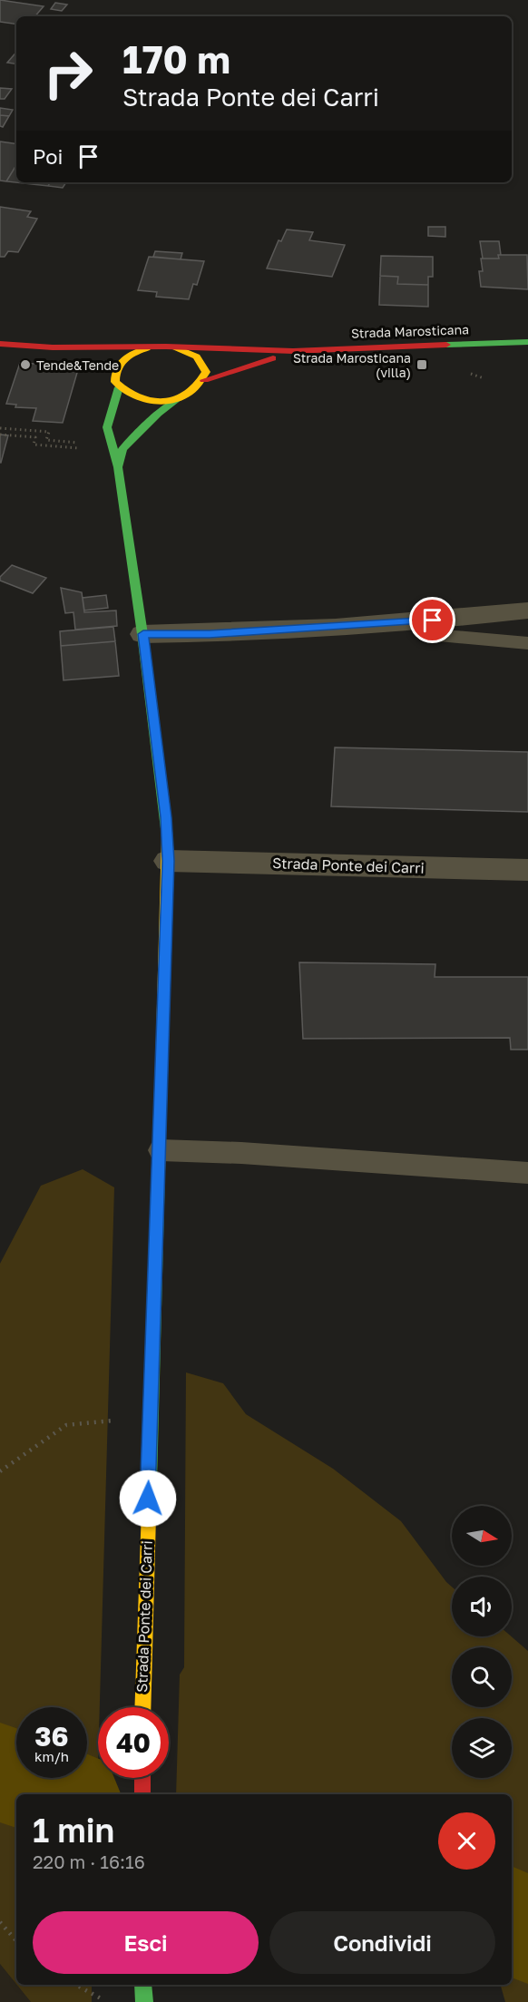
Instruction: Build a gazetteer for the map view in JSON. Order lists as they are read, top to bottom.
{
  "streets": {
    "street": ["Strada Marosticana", "Strada Ponte dei Carri"]
  },
  "crossings": [
    ["Strada Marosticana", "Strada Ponte dei Carri"]
  ],
  "places": {
    "other": ["Tende&Tende"],
    "transit": ["Strada Marosticana (villa)"]
  },
  "north": "right",
  "page": {
    "turn": ["170 m", "Strada Ponte dei Carri"],
    "then": "Poi",
    "speed": "36 km/h",
    "limit": "40",
    "heading": ["1 min", "220 m · 16:16"],
    "buttons": ["Esci", "Condividi"]
  }
}
